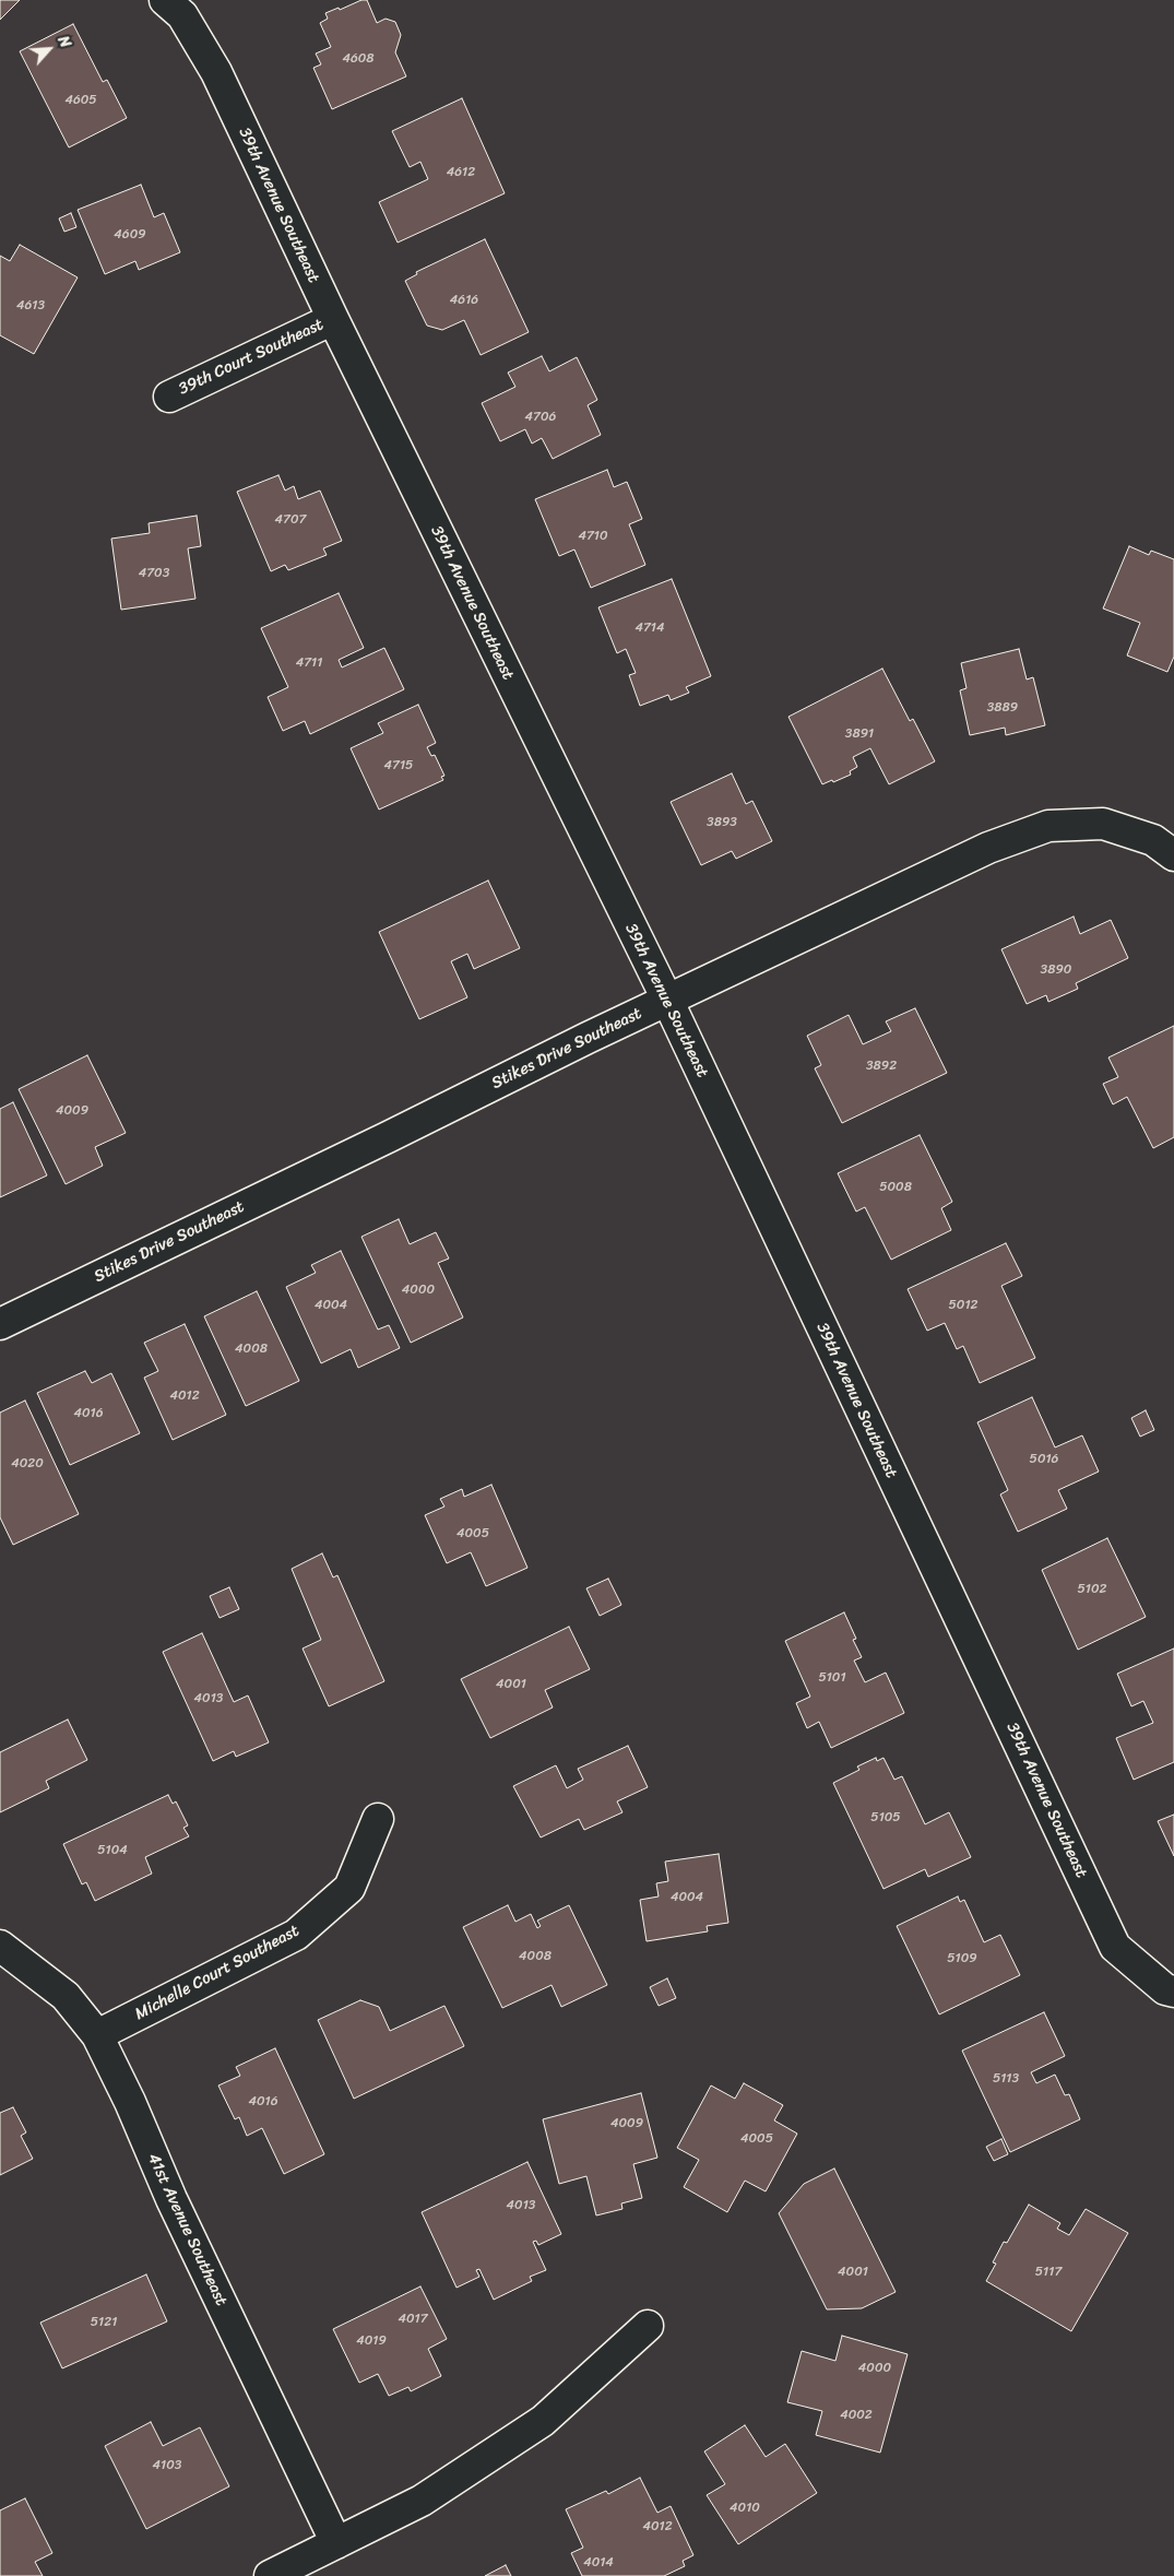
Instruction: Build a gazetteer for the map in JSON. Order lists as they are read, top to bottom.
{
  "streets": {
    "street": [
      "39th Avenue Southeast",
      "39th Court Southeast",
      "Stikes Drive Southeast",
      "Michelle Court Southeast",
      "41st Avenue Southeast"
    ]
  },
  "crossings": [
    ["39th Avenue Southeast", "39th Court Southeast"],
    ["39th Avenue Southeast", "Stikes Drive Southeast"],
    ["Michelle Court Southeast", "41st Avenue Southeast"]
  ],
  "house_numbers": [
    "4608",
    "4605",
    "4612",
    "4609",
    "4616",
    "4613",
    "4706",
    "4707",
    "4710",
    "4703",
    "4714",
    "4711",
    "3889",
    "3891",
    "4715",
    "3893",
    "3890",
    "3892",
    "4009",
    "5008",
    "4000",
    "4004",
    "5012",
    "4008",
    "4012",
    "4016",
    "5016",
    "4020",
    "4005",
    "5102",
    "5101",
    "4001",
    "4013",
    "5105",
    "5104",
    "4004",
    "4008",
    "5109",
    "5113",
    "4016",
    "4009",
    "4005",
    "4013",
    "4001",
    "5117",
    "4017",
    "5121",
    "4019",
    "4000",
    "4002",
    "4103",
    "4010",
    "4012",
    "4014"
  ],
  "north": "top right"
}
